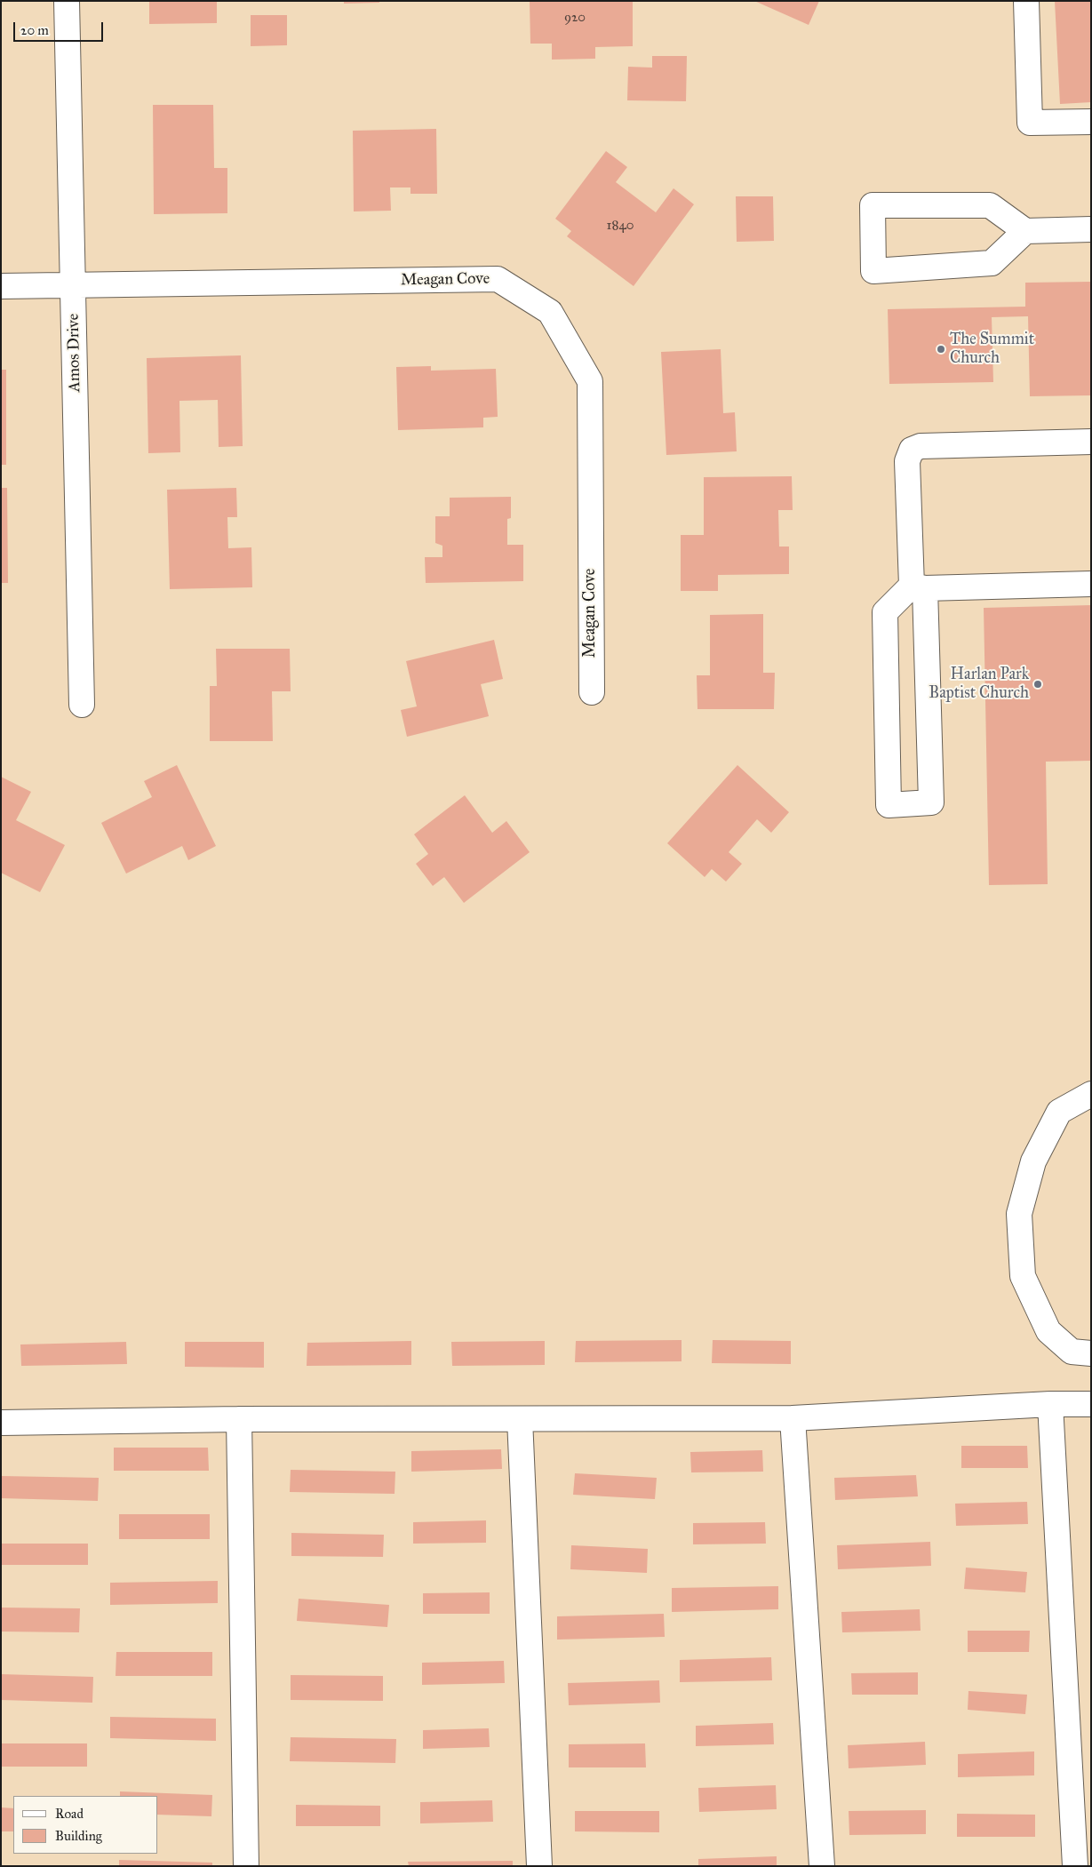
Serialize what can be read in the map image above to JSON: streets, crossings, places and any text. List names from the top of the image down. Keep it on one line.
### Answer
{"streets":{"street":["Meagan Cove","Amos Drive"]},"crossings":[["Meagan Cove","Amos Drive"]],"places":["The Summit Church","Harlan Park Baptist Church"],"house_numbers":["920","1840"],"legend":["Road","Building"],"scale_bar":"20 m"}
